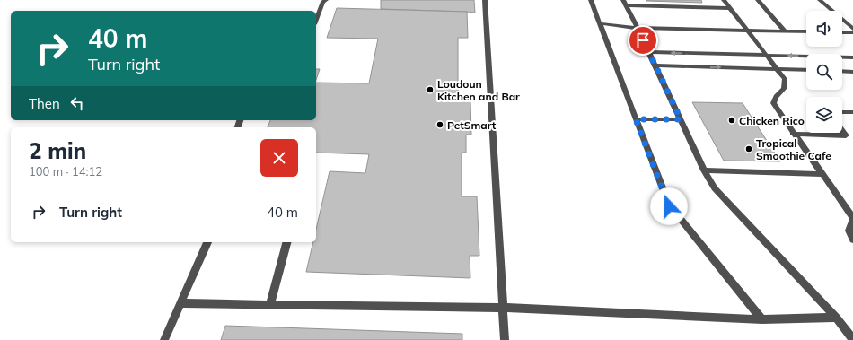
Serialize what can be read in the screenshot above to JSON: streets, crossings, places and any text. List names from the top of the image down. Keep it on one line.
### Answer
{"places":["Loudoun Kitchen and Bar","Chicken Rico","PetSmart","Tropical Smoothie Cafe"],"page":{"turn":["40 m","Turn right"],"then":"Then","heading":["2 min","100 m · 14:12"],"list":[{"name":"Turn right","value":"40 m"}]}}
